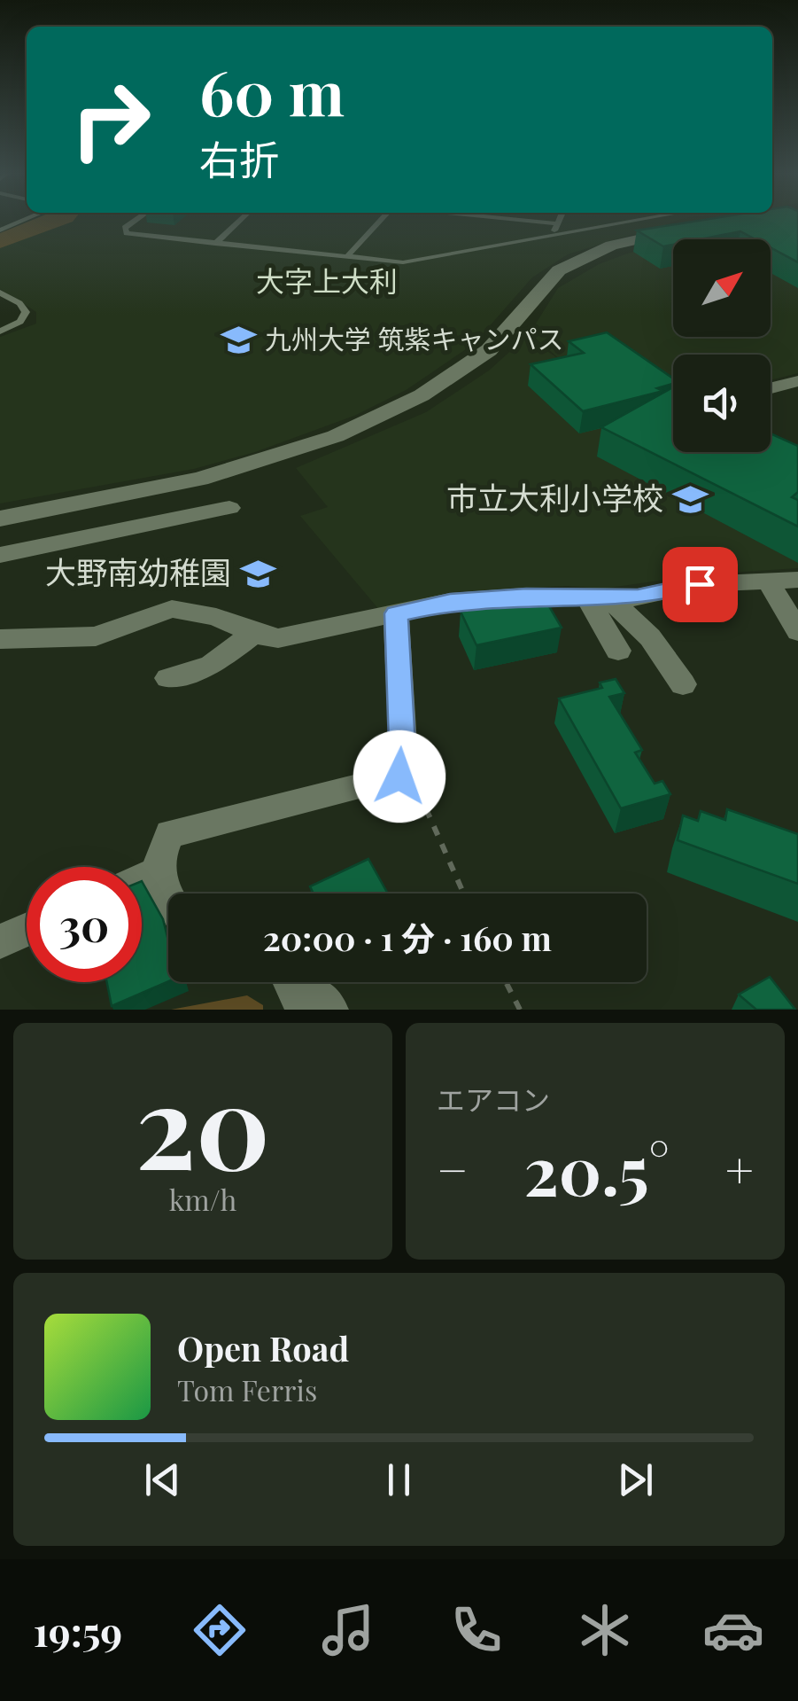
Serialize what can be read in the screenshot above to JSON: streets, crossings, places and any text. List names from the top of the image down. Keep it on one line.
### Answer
{"districts":["大字上大利"],"places":{"school or university":["九州大学 筑紫キャンパス","市立大利小学校","大野南幼稚園"]},"north":"top right","page":{"turn":["60 m","右折"],"limit":"30","trip":"20:00 · 1 分 · 160 m","tile":[["20","km/h"],"エアコン"],"heat":["−","20.5°","+"],"song":["Open Road","Tom Ferris"],"tabs":"19:59"}}
